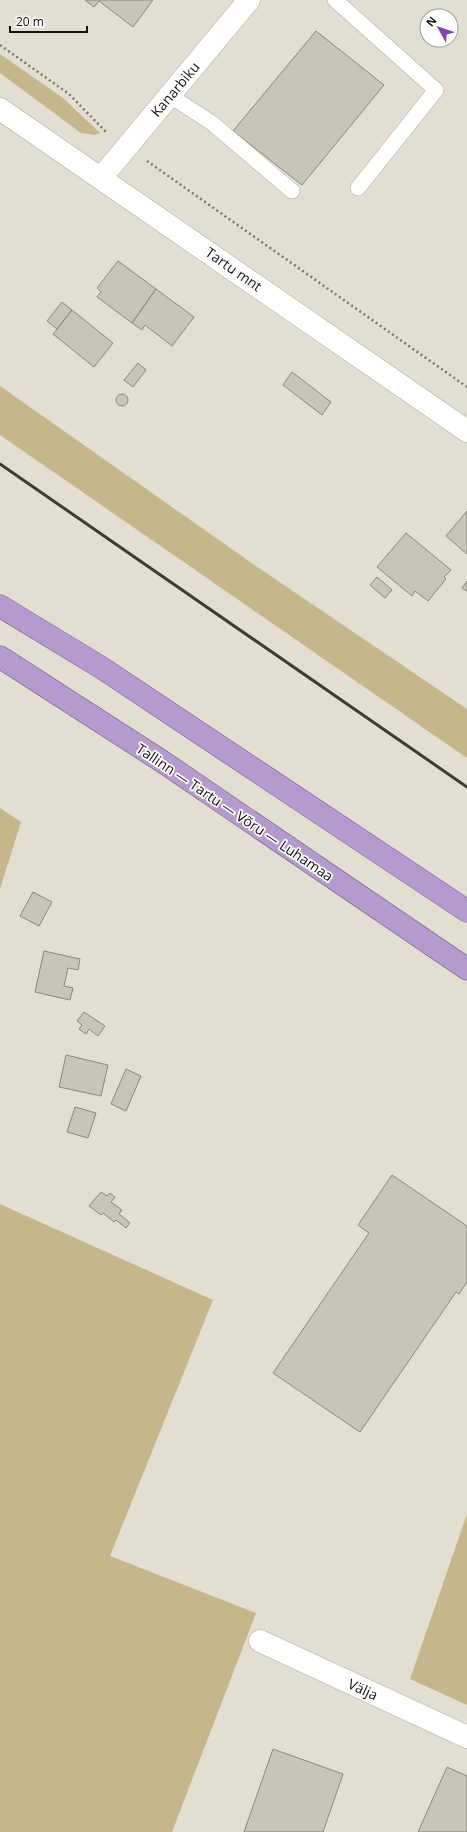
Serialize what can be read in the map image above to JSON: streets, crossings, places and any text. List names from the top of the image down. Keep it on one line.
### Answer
{"streets":{"highway":["Tallinn — Tartu — Võru — Luhamaa"],"street":["Kanarbiku","Tartu mnt","Välja"]},"crossings":[["Kanarbiku","Tartu mnt"]],"scale_bar":"20 m","north":"top left"}
